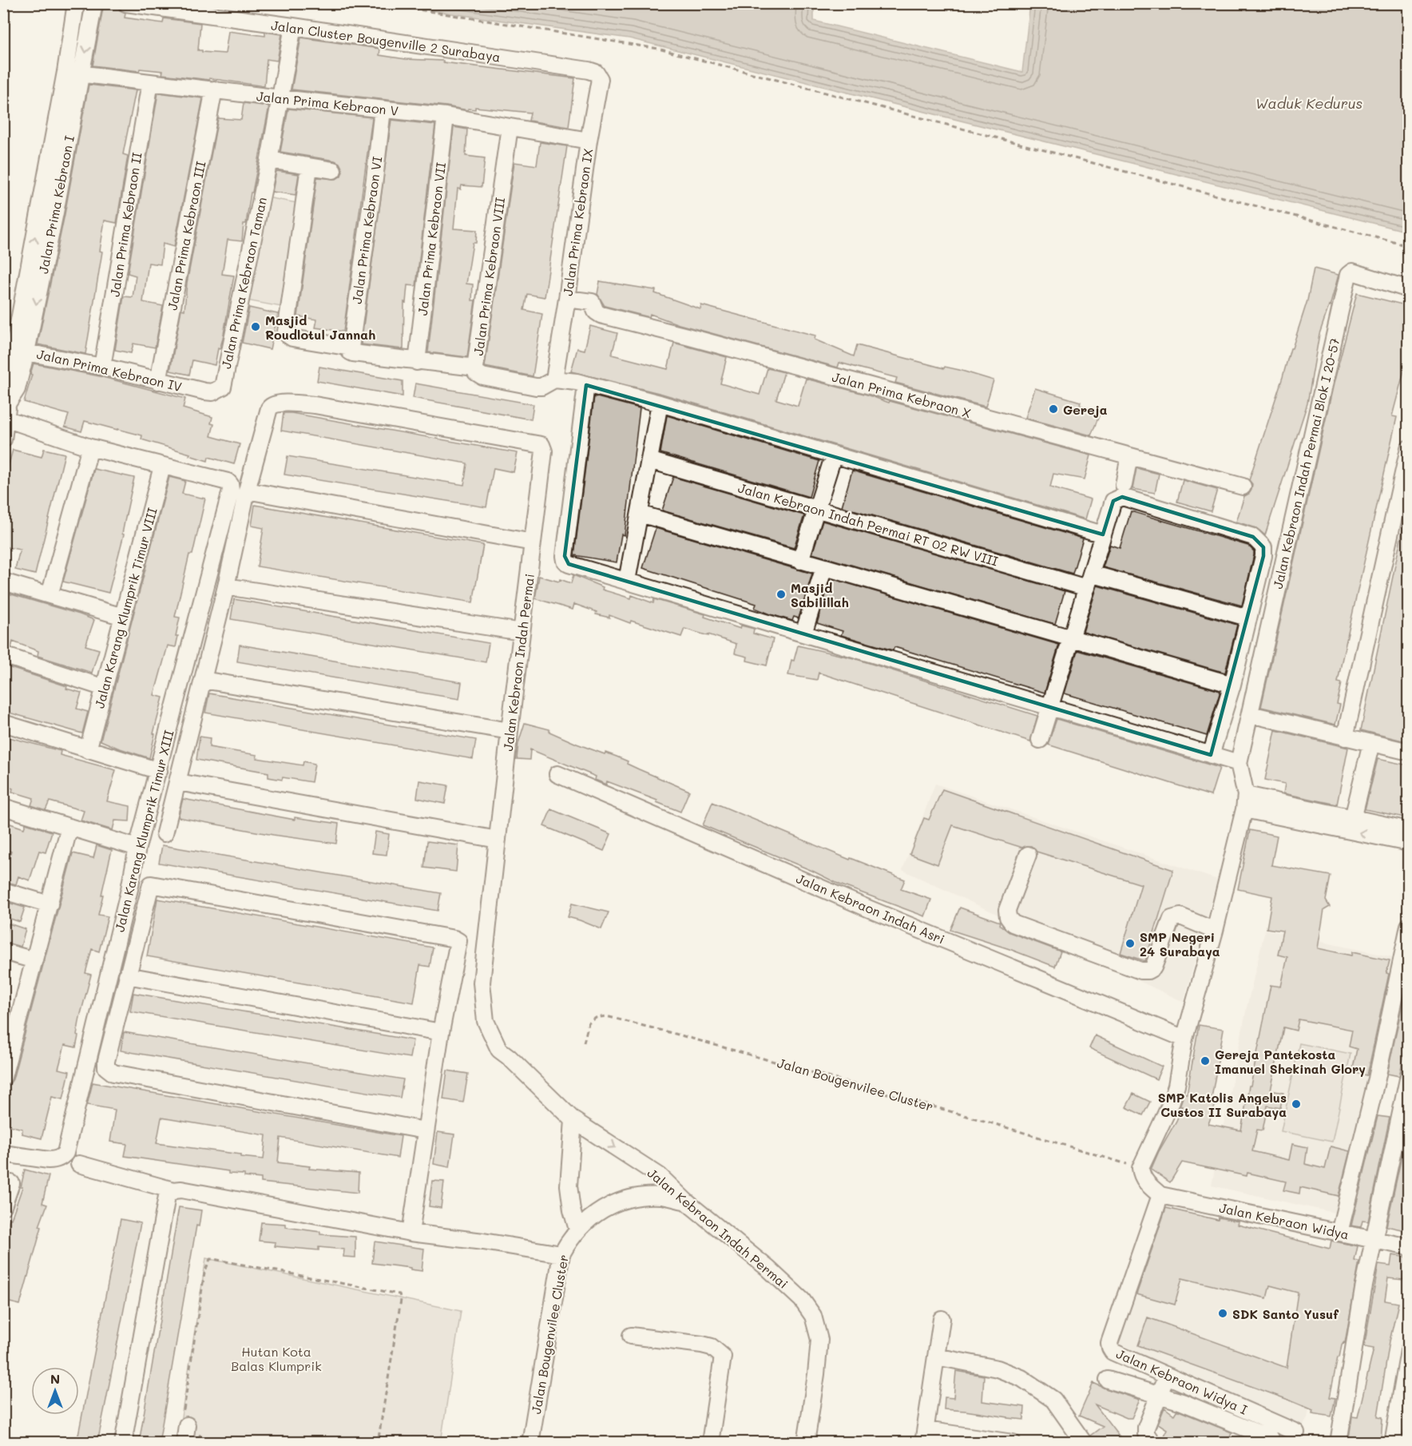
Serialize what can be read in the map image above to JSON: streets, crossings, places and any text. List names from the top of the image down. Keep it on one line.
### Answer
{"streets":{"street":["Jalan Cluster Bougenville 2 Surabaya","Jalan Prima Kebraon V","Jalan Prima Kebraon I","Jalan Prima Kebraon IX","Jalan Prima Kebraon II","Jalan Prima Kebraon VI","Jalan Prima Kebraon III","Jalan Prima Kebraon VII","Jalan Prima Kebraon VIII","Jalan Prima Kebraon Taman","Jalan Prima Kebraon IV","Jalan Prima Kebraon X","Jalan Kebraon Indah Permai Blok I 20-57","Jalan Kebraon Indah Permai RT 02 RW VIII","Jalan Karang Klumprik Timur VIII","Jalan Kebraon Indah Permai","Jalan Karang Klumprik Timur XIII","Jalan Kebraon Indah Asri","Jalan Bougenvilee Cluster","Jalan Kebraon Widya","Jalan Kebraon Widya I"]},"crossings":[["Jalan Cluster Bougenville 2 Surabaya","Jalan Prima Kebraon IX"],["Jalan Cluster Bougenville 2 Surabaya","Jalan Prima Kebraon Taman"],["Jalan Prima Kebraon V","Jalan Prima Kebraon I"],["Jalan Prima Kebraon V","Jalan Prima Kebraon IX"],["Jalan Prima Kebraon V","Jalan Prima Kebraon II"],["Jalan Prima Kebraon V","Jalan Prima Kebraon VI"],["Jalan Prima Kebraon V","Jalan Prima Kebraon III"],["Jalan Prima Kebraon V","Jalan Prima Kebraon VII"],["Jalan Prima Kebraon V","Jalan Prima Kebraon VIII"],["Jalan Prima Kebraon V","Jalan Prima Kebraon Taman"],["Jalan Prima Kebraon I","Jalan Prima Kebraon IV"],["Jalan Prima Kebraon IX","Jalan Prima Kebraon X"],["Jalan Prima Kebraon II","Jalan Prima Kebraon IV"],["Jalan Prima Kebraon VI","Jalan Prima Kebraon VIII"],["Jalan Prima Kebraon III","Jalan Prima Kebraon IV"],["Jalan Prima Kebraon VII","Jalan Prima Kebraon VIII"],["Jalan Prima Kebraon Taman","Jalan Prima Kebraon IV"],["Jalan Karang Klumprik Timur VIII","Jalan Karang Klumprik Timur XIII"],["Jalan Kebraon Indah Permai","Jalan Bougenvilee Cluster"],["Jalan Kebraon Widya","Jalan Kebraon Widya I"]],"water":["Waduk Kedurus"],"parks":["Hutan Kota Balas Klumprik"],"places":["Masjid Roudlotul Jannah","Gereja","Masjid Sabilillah","SMP Negeri 24 Surabaya","Gereja Pantekosta Imanuel Shekinah Glory","SMP Katolis Angelus Custos II Surabaya","SDK Santo Yusuf"],"north":"top"}
